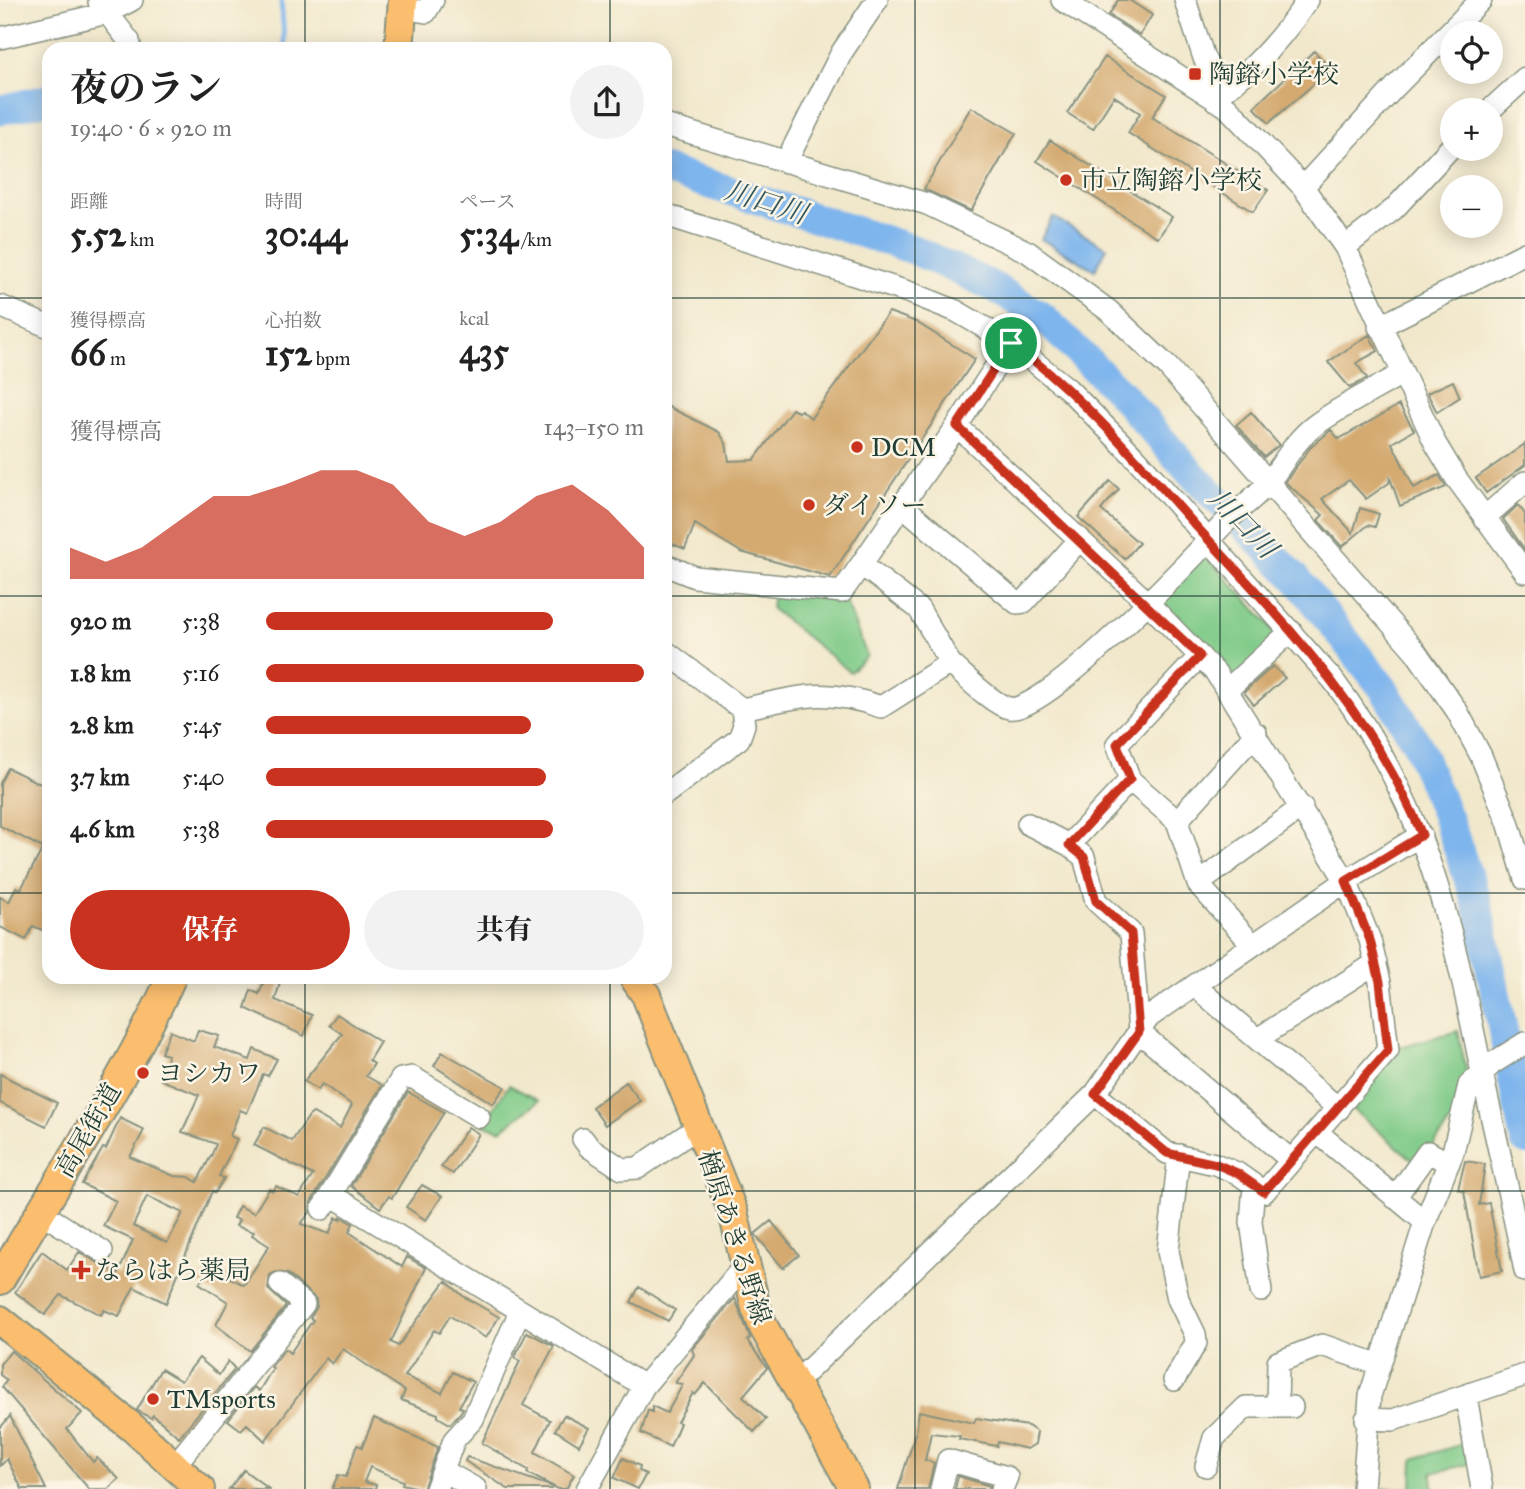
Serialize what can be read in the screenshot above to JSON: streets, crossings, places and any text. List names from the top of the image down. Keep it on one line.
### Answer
{"streets":{"main road":["高尾街道","楢原あきる野線"]},"water":["川口川"],"places":{"transit":["陶鎔小学校"],"other":["市立陶鎔小学校","DCM","ダイソー","ヨシカワ","TMsports"],"health":["ならはら薬局"]},"page":{"map_buttons":["+","−"],"heading":["夜のラン","19:40 · 6 × 920 m"],"stats":[["距離","5.52 km"],["時間","30:44"],["ペース","5:34 /km"],["獲得標高","66 m"],["心拍数","152 bpm"],["kcal","435"]],"chart":["獲得標高","143–150 m"],"list":[{"name":"920 m","note":"5:38"},{"name":"1.8 km","note":"5:16"},{"name":"2.8 km","note":"5:45"},{"name":"3.7 km","note":"5:40"},{"name":"4.6 km","note":"5:38"}],"buttons":["保存","共有"]}}
